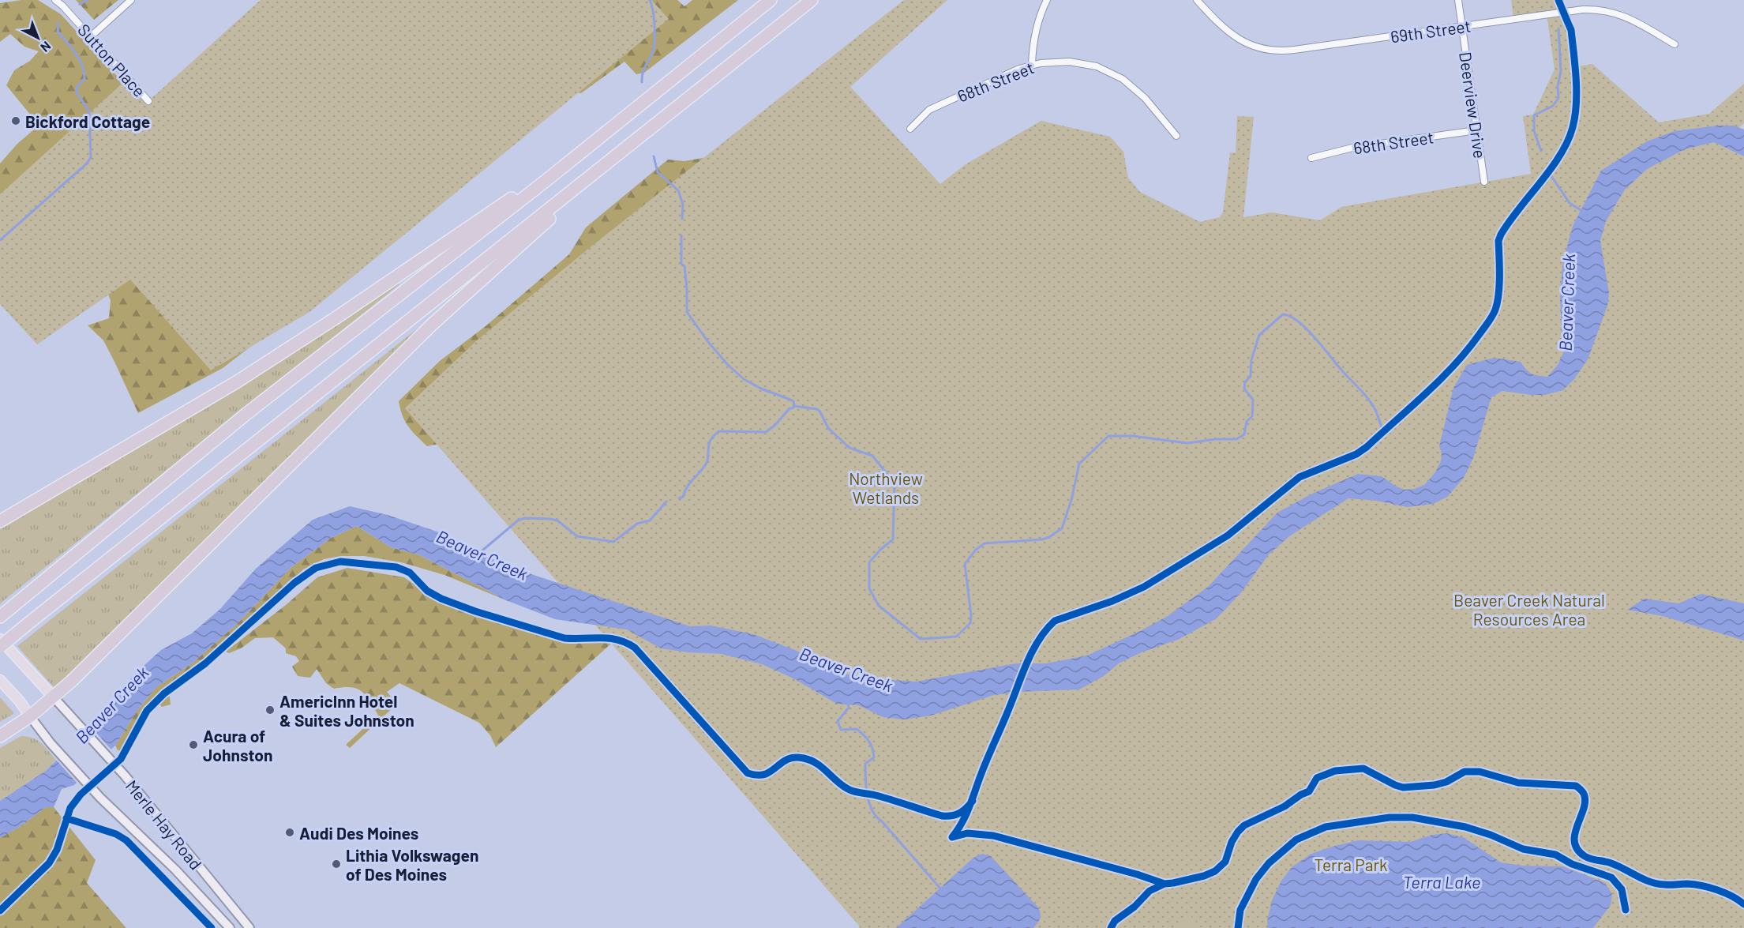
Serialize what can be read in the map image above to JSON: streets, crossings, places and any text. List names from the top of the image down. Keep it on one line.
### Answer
{"streets":{"main road":["Merle Hay Road"],"street":["69th Street","Sutton Place","68th Street","Deerview Drive"]},"crossings":[["69th Street","Deerview Drive"],["68th Street","Deerview Drive"]],"water":["Beaver Creek","Terra Lake"],"parks":["Northview Wetlands","Beaver Creek Natural Resources Area","Terra Park"],"places":["Bickford Cottage","AmericInn Hotel & Suites Johnston","Acura of Johnston","Audi Des Moines","Lithia Volkswagen of Des Moines"],"north":"bottom right"}
